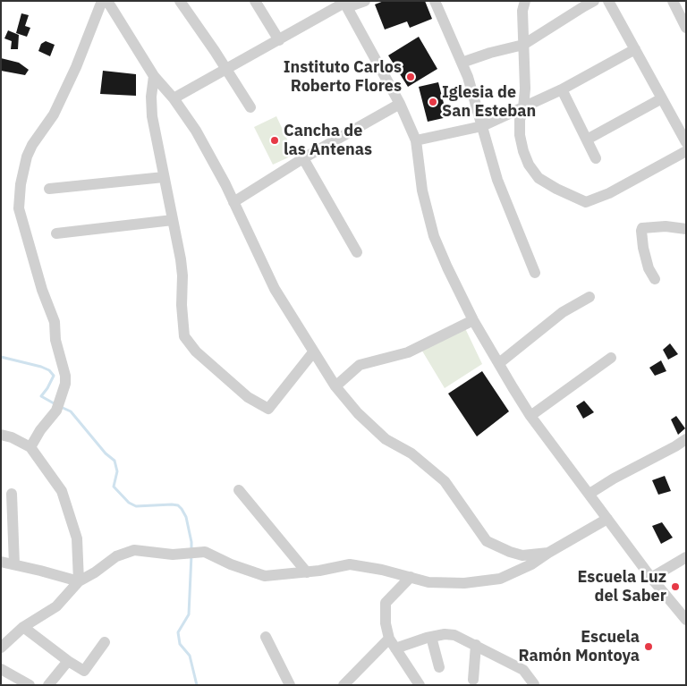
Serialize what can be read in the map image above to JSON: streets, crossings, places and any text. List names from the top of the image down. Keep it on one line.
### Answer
{"places":["Instituto Carlos Roberto Flores","Iglesia de San Esteban","Cancha de las Antenas","Escuela Luz del Saber","Escuela Ramón Montoya"]}
